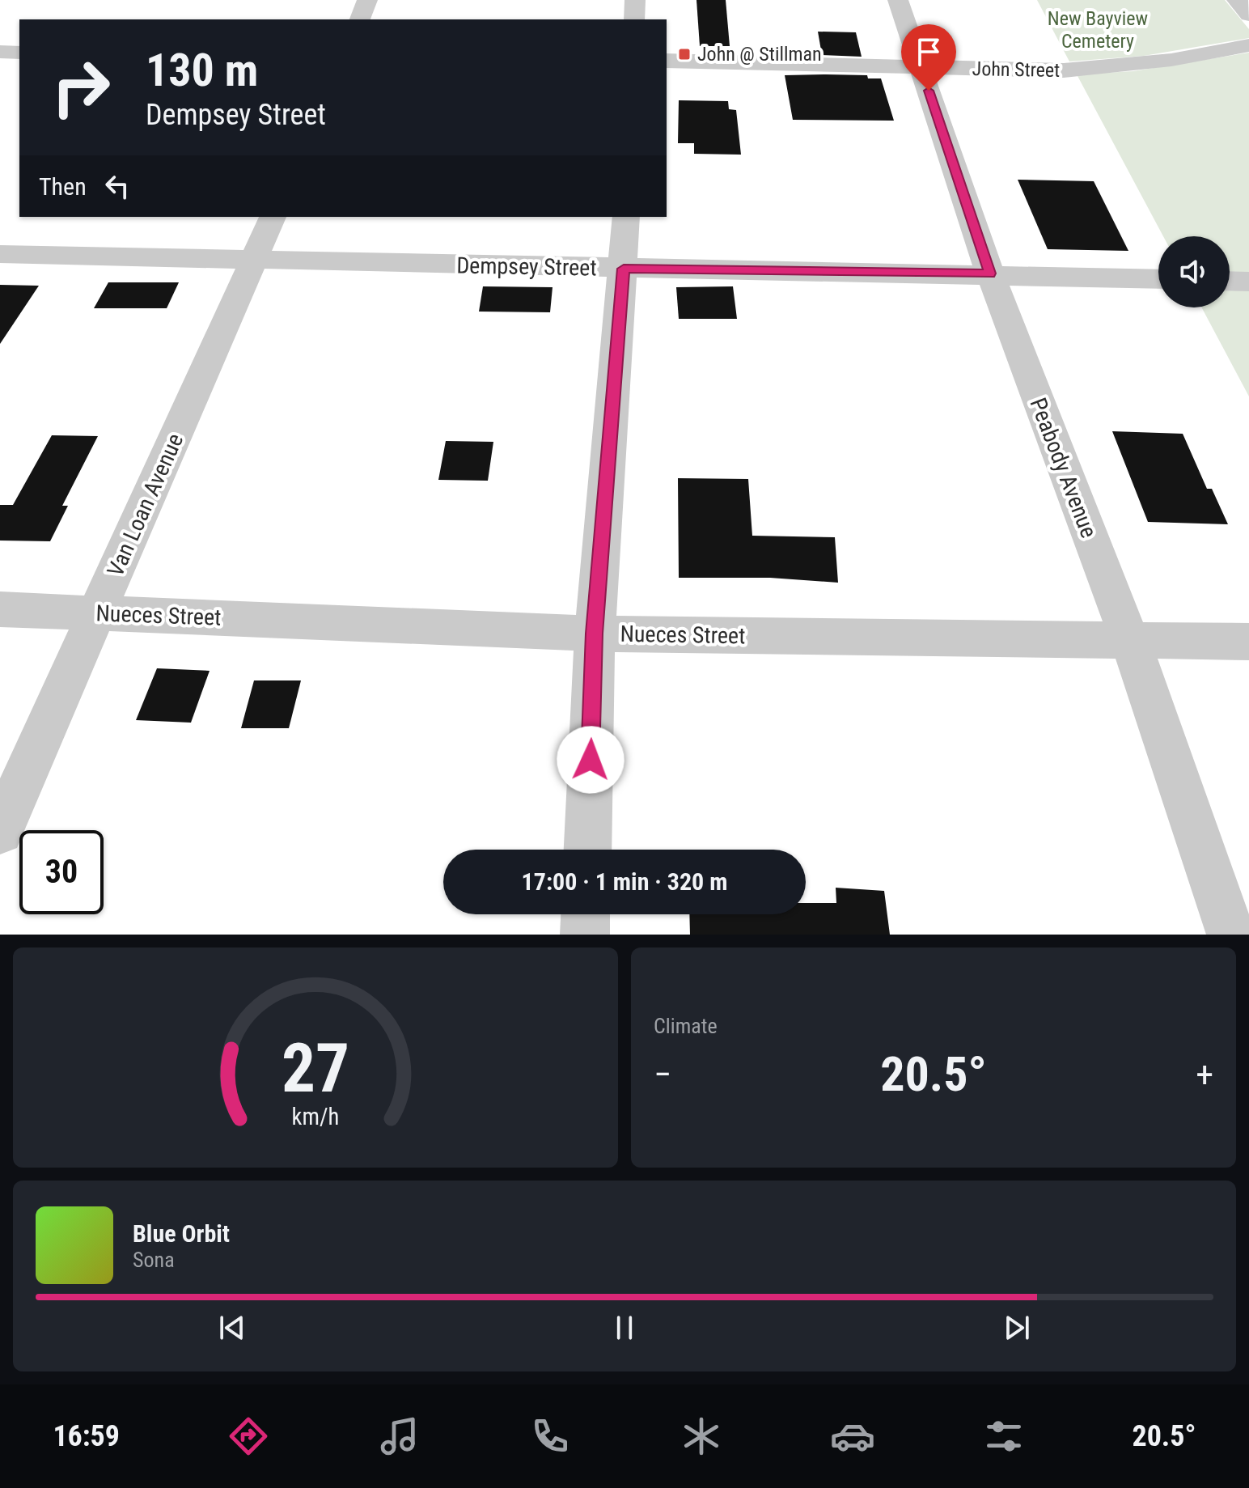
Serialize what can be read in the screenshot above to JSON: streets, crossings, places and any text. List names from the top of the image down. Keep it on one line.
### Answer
{"streets":{"street":["John Street","Dempsey Street","Peabody Avenue","Van Loan Avenue","Nueces Street"]},"crossings":[["John Street","Peabody Avenue"],["Dempsey Street","Peabody Avenue"],["Dempsey Street","Van Loan Avenue"],["Peabody Avenue","Nueces Street"],["Van Loan Avenue","Nueces Street"]],"parks":["New Bayview Cemetery"],"places":{"transit":["John @ Stillman"]},"page":{"turn":["130 m","Dempsey Street"],"then":"Then","limit":"30","trip":"17:00 · 1 min · 320 m","tile":"Climate","heat":["−","20.5°","+"],"song":["Blue Orbit","Sona"],"tabs":["16:59","20.5°"],"gauge":["27","km/h"]}}
